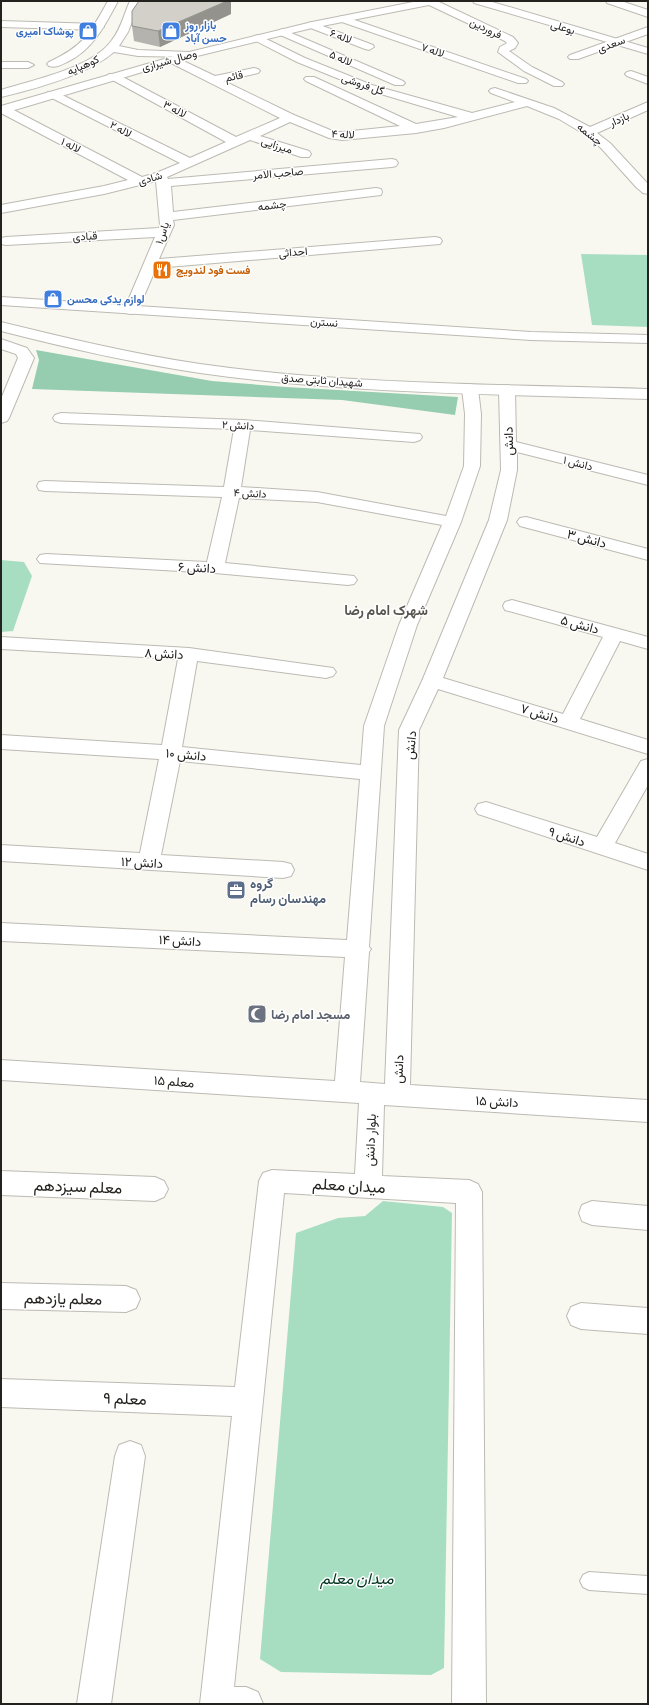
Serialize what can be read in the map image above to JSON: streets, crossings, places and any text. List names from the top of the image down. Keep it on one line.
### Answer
{"streets":{"street":["بوعلی","فروردین","لاله ۶","سعدی","لاله ۷","لاله ۵","وصال شیرازی","کوهپایه","قائم","گل فروشی","لاله ۳","بازدار","لاله ۲","لاله ۴","چشمه","لاله ۱","میرزایی","صاحب الامر","شادی","یاس۱","قبادی","احداثی","نسترن","شهیدان ثابتی صدق","دانش ۲","دانش","دانش ۱","دانش ۴","دانش ۳","دانش ۶","دانش ۵","دانش ۸","دانش ۷","دانش ۱۰","دانش ۹","دانش ۱۲","دانش ۱۴","معلم ۱۵","دانش ۱۵","بلوار دانش","میدان معلم","معلم سیزدهم","معلم یازدهم","معلم ۹"]},"crossings":[["بوعلی","سعدی"],["فروردین","وصال شیرازی"],["لاله ۶","وصال شیرازی"],["لاله ۷","وصال شیرازی"],["لاله ۵","وصال شیرازی"],["وصال شیرازی","گل فروشی"],["وصال شیرازی","لاله ۳"],["وصال شیرازی","لاله ۲"],["وصال شیرازی","لاله ۴"],["وصال شیرازی","لاله ۱"],["قائم","لاله ۴"],["گل فروشی","لاله ۴"],["لاله ۳","شادی"],["بازدار","چشمه"],["لاله ۲","شادی"],["لاله ۴","چشمه"],["لاله ۴","شادی"],["چشمه","یاس۱"],["لاله ۱","شادی"],["میرزایی","شادی"],["صاحب الامر","شادی"],["صاحب الامر","یاس۱"],["شادی","یاس۱"],["یاس۱","قبادی"],["یاس۱","احداثی"],["یاس۱","نسترن"],["شهیدان ثابتی صدق","دانش"],["دانش","دانش ۱"],["دانش","دانش ۷"],["دانش","دانش ۱۵"],["معلم ۱۵","دانش ۱۵"],["معلم ۱۵","بلوار دانش"],["دانش ۱۵","بلوار دانش"],["بلوار دانش","میدان معلم"],["میدان معلم","معلم ۹"]],"districts":["شهرک امام رضا"],"parks":["میدان معلم"],"places":{"shop":["پوشاک امیری","بازار روز حسن آباد","لوازم یدکی محسن"],"restaurant":["فست فود لندویچ"],"office":["گروه مهندسان رسام"],"mosque":["مسجد امام رضا"]}}
